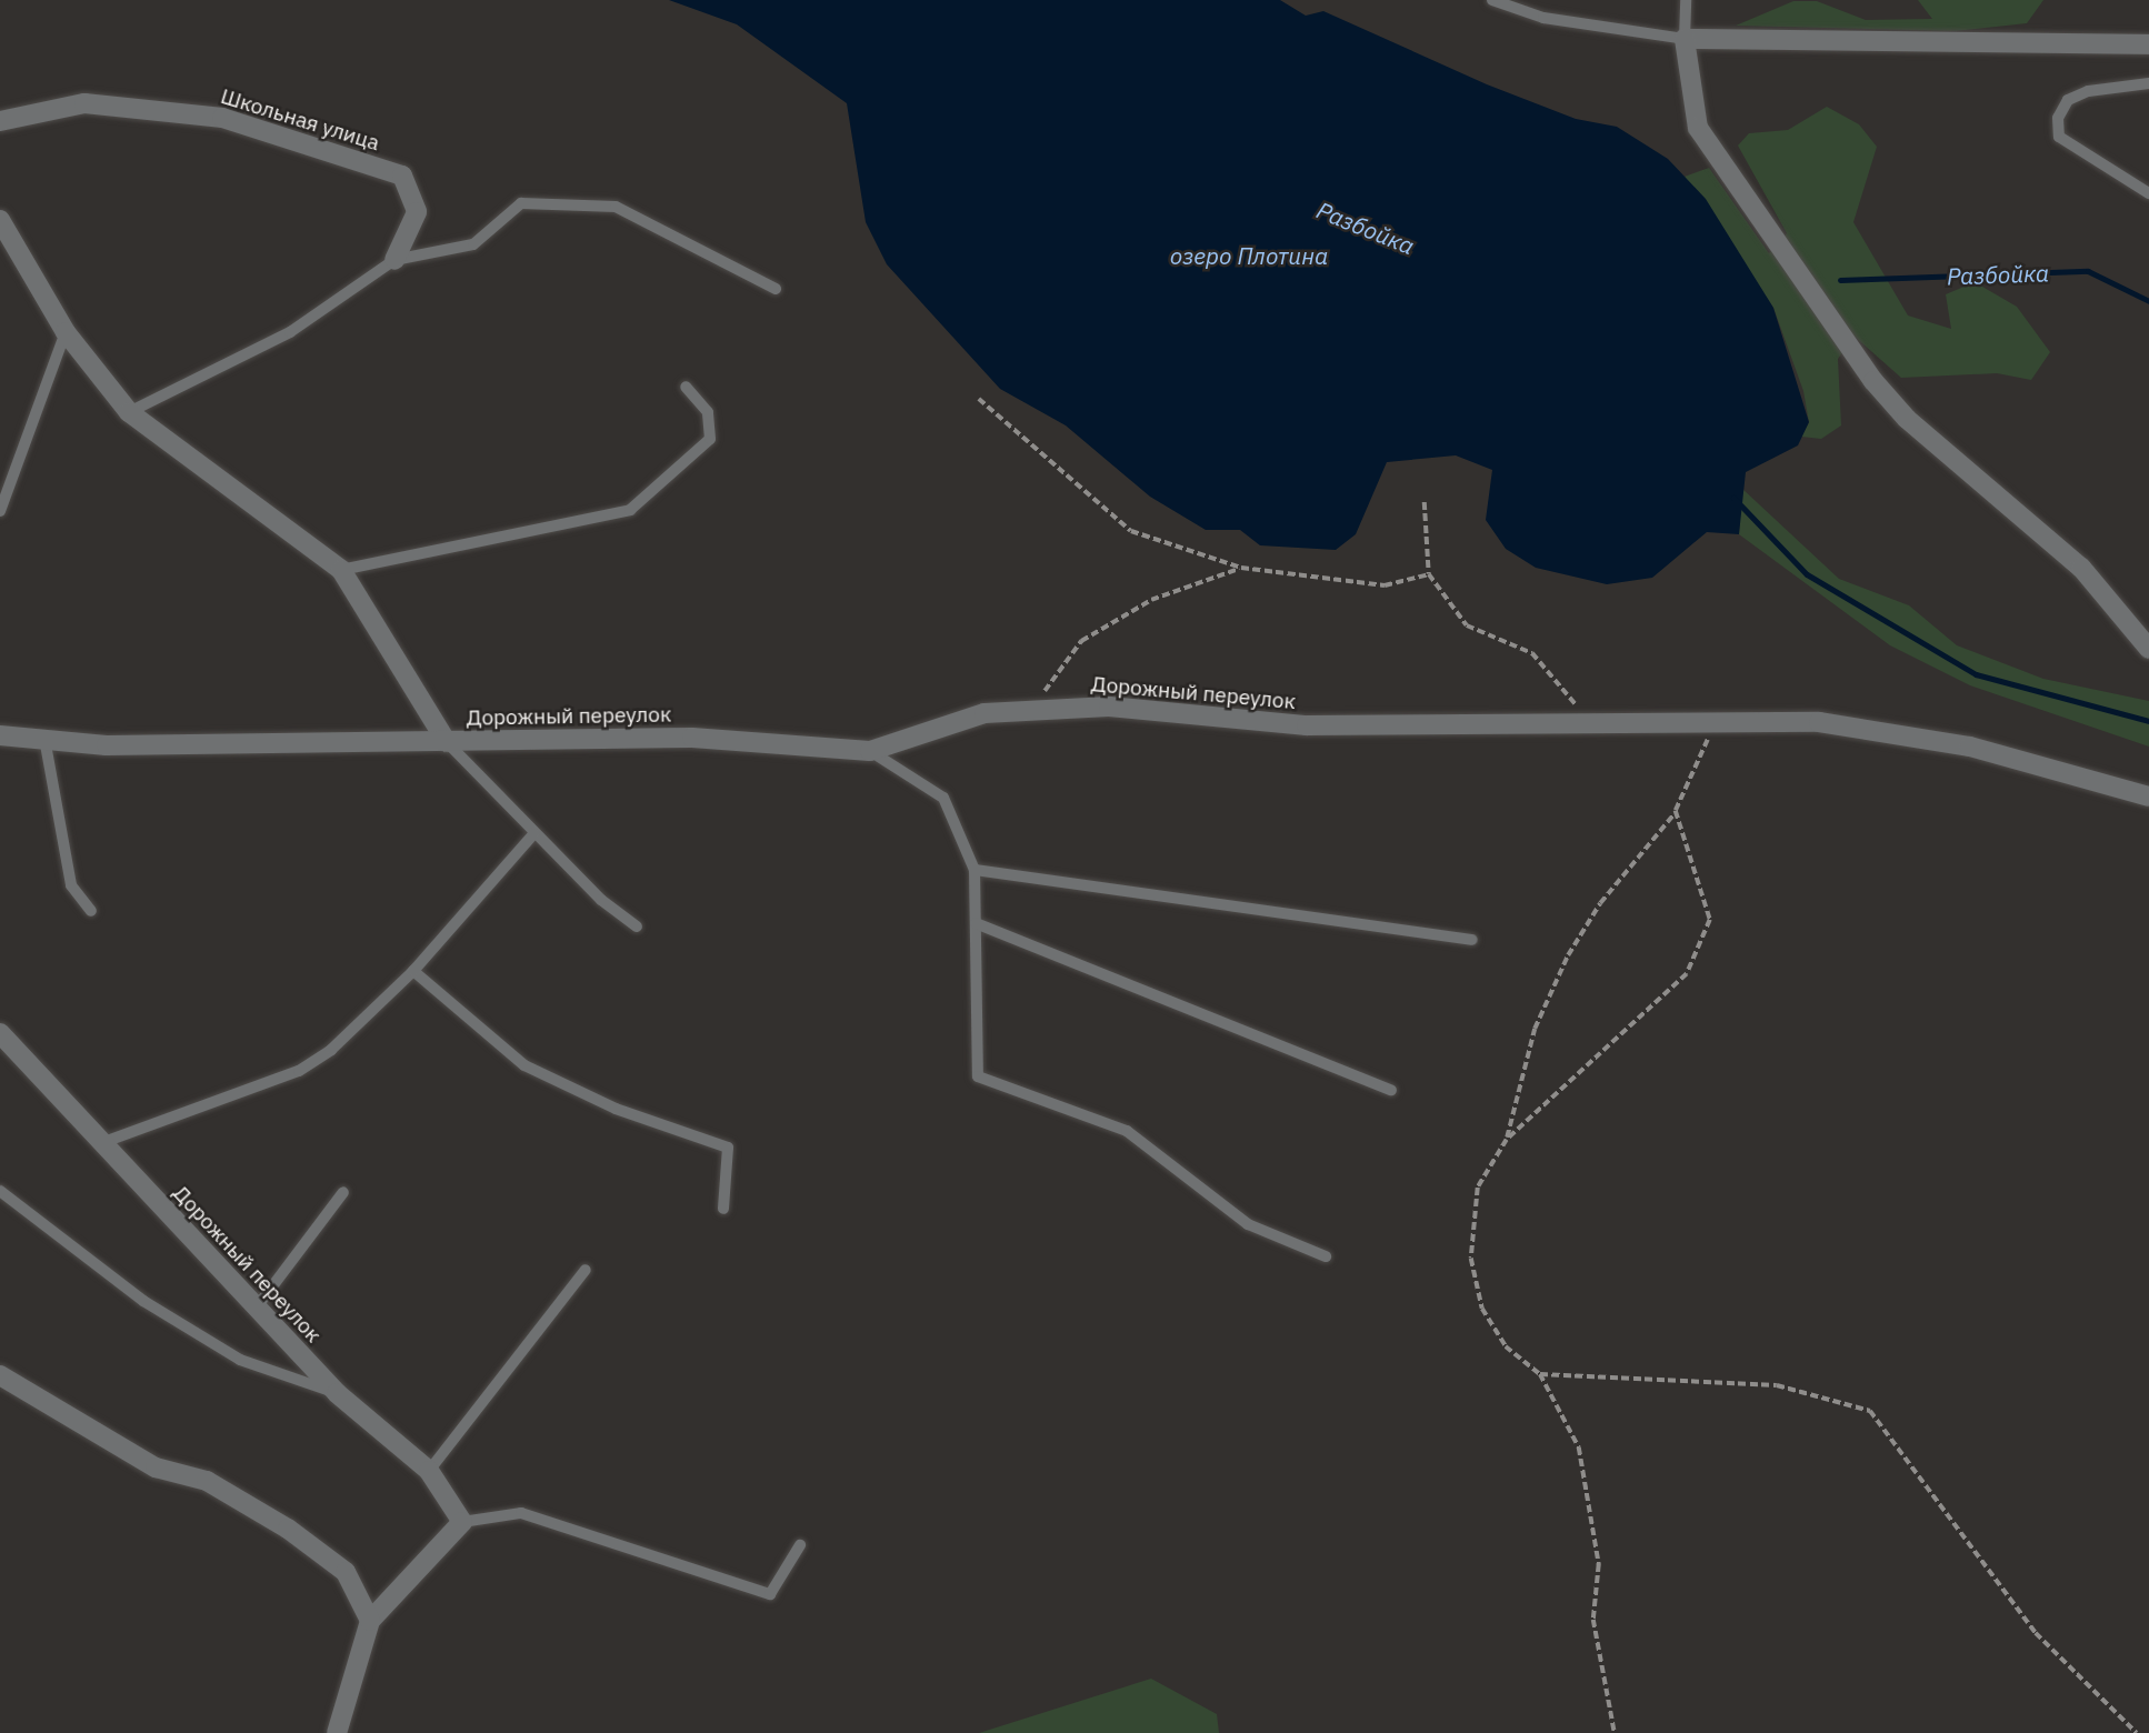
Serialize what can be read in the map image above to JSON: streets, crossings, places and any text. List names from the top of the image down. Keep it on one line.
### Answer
{"streets":{"street":["Школьная улица","Дорожный переулок"]},"water":["Разбойка","озеро Плотина"]}
